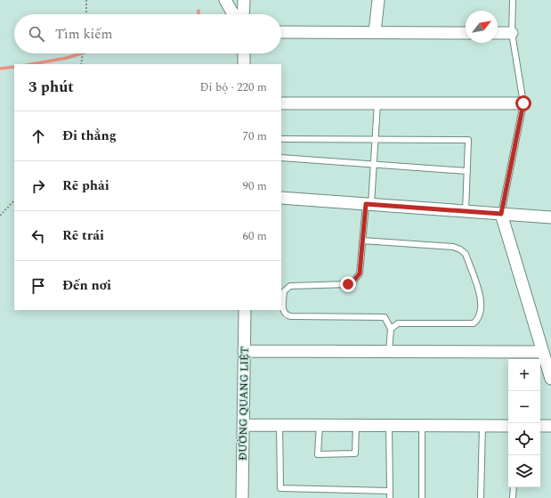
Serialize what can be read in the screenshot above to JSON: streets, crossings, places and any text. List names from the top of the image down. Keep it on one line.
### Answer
{"streets":{"street":["ĐƯỜNG QUANG LIỆT"]},"north":"top right","page":{"search":"Tìm kiếm","heading":["3 phút","Đi bộ · 220 m"],"list":[["Đi thẳng","70 m"],["Rẽ phải","90 m"],["Rẽ trái","60 m"],"Đến nơi"],"map_buttons":["+","−"]}}
